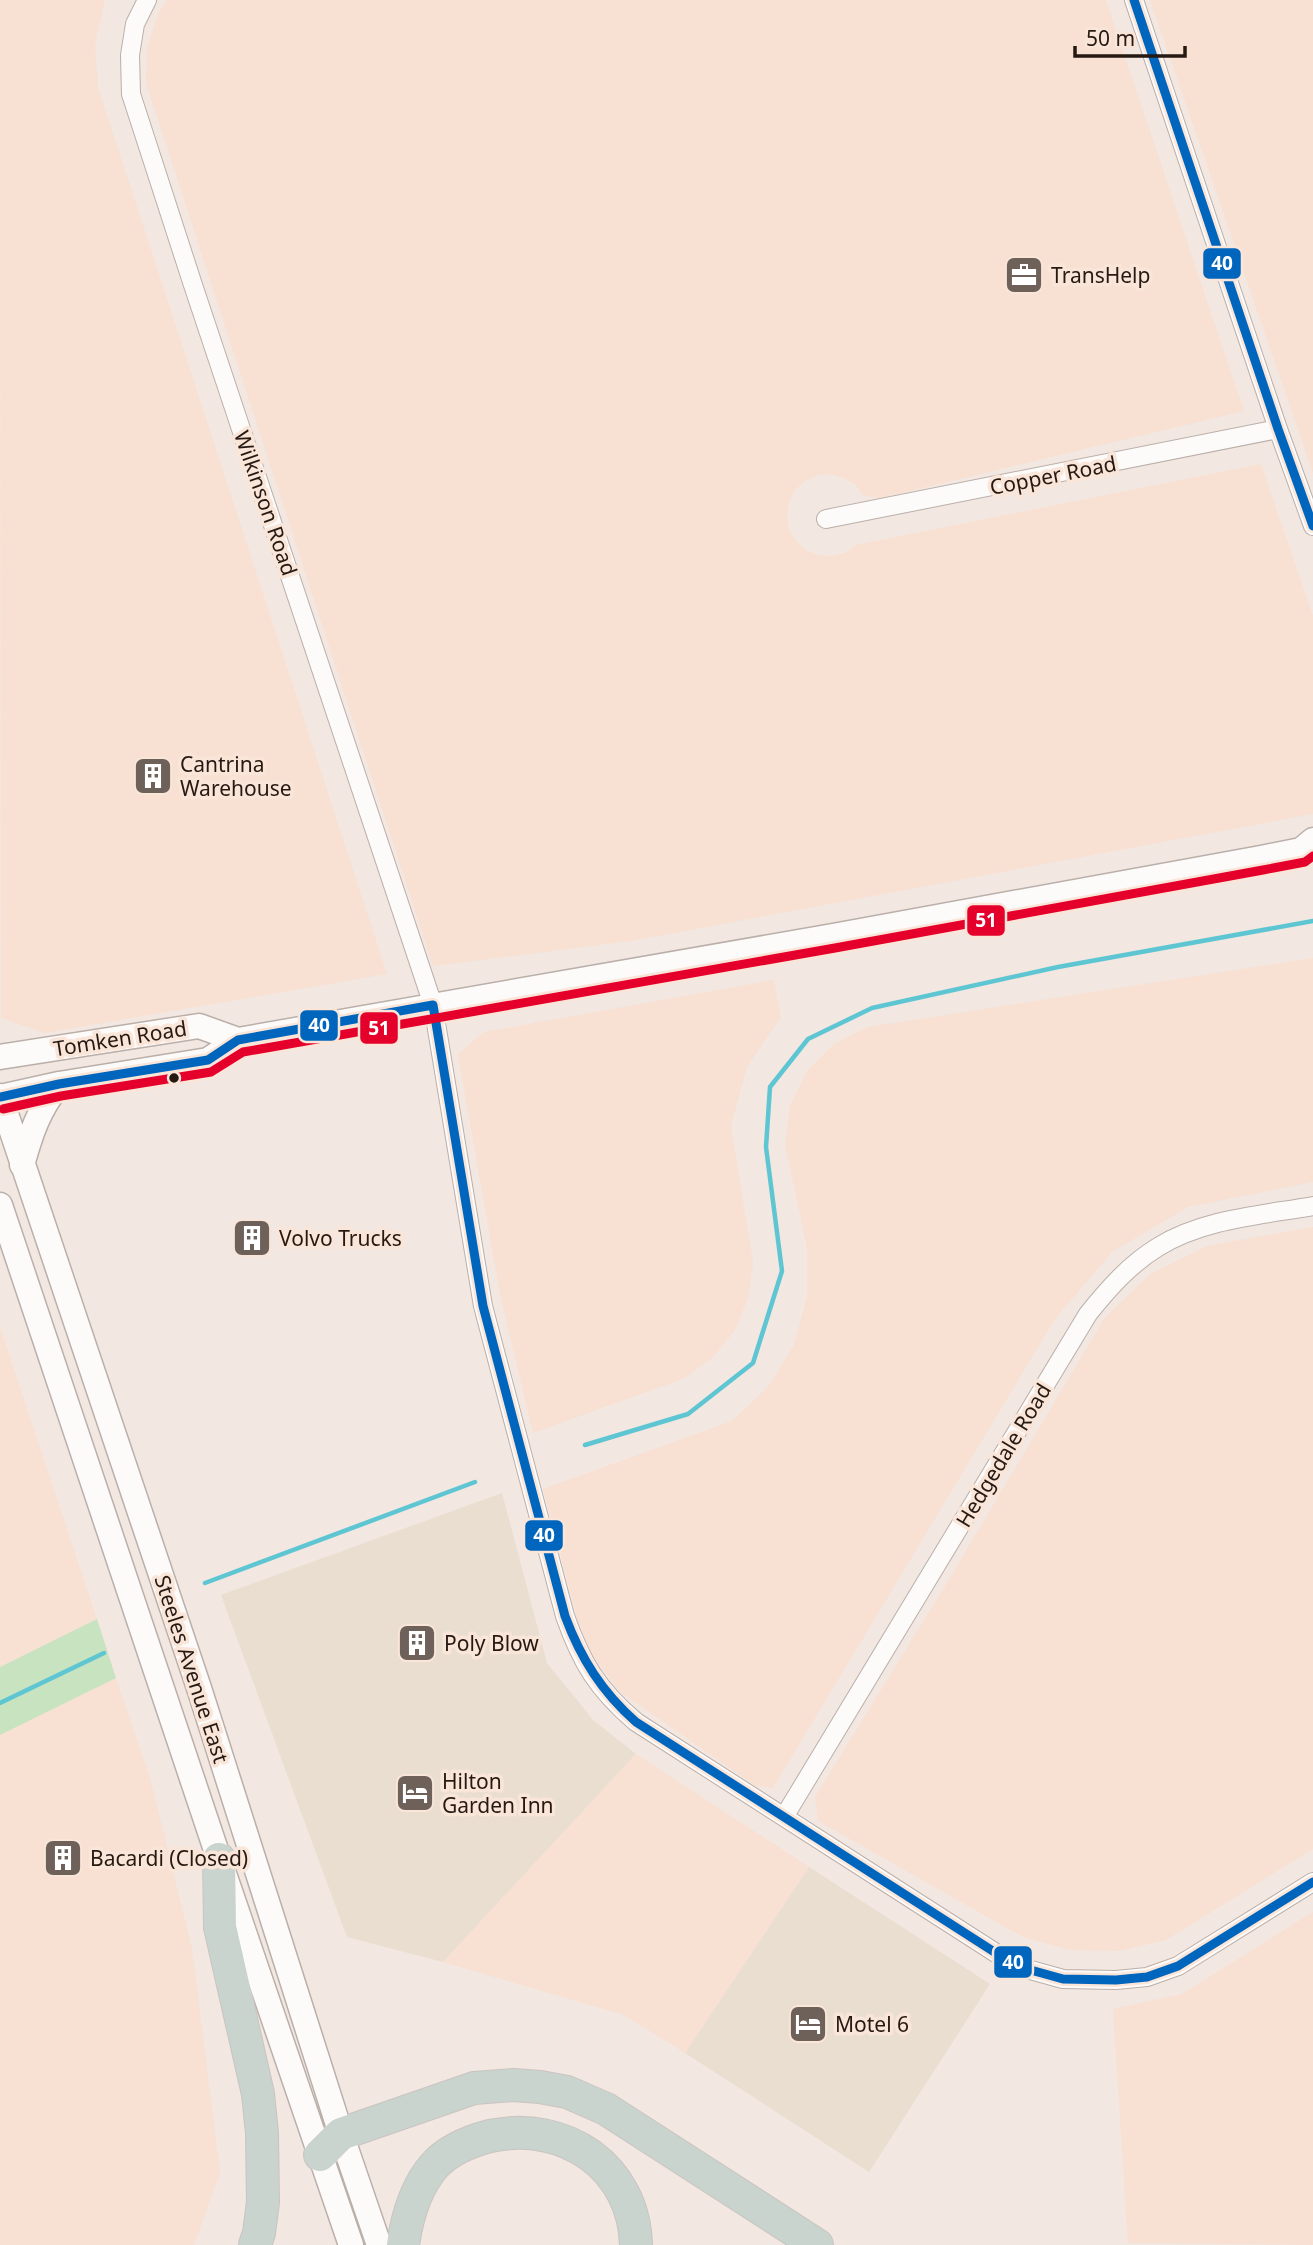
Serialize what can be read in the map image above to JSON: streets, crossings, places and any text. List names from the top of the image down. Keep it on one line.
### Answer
{"streets":{"main road":["Tomken Road","Steeles Avenue East"],"street":["Copper Road","Wilkinson Road","Hedgedale Road"]},"crossings":[["Wilkinson Road","Tomken Road"],["Wilkinson Road","Hedgedale Road"],["Tomken Road","Steeles Avenue East"]],"places":{"office":["TransHelp"],"building":["Cantrina Warehouse","Volvo Trucks","Poly Blow","Bacardi (Closed)"],"hotel":["Hilton Garden Inn","Motel 6"]},"lines":["transit line 40","transit line 51"],"scale_bar":"50 m"}
